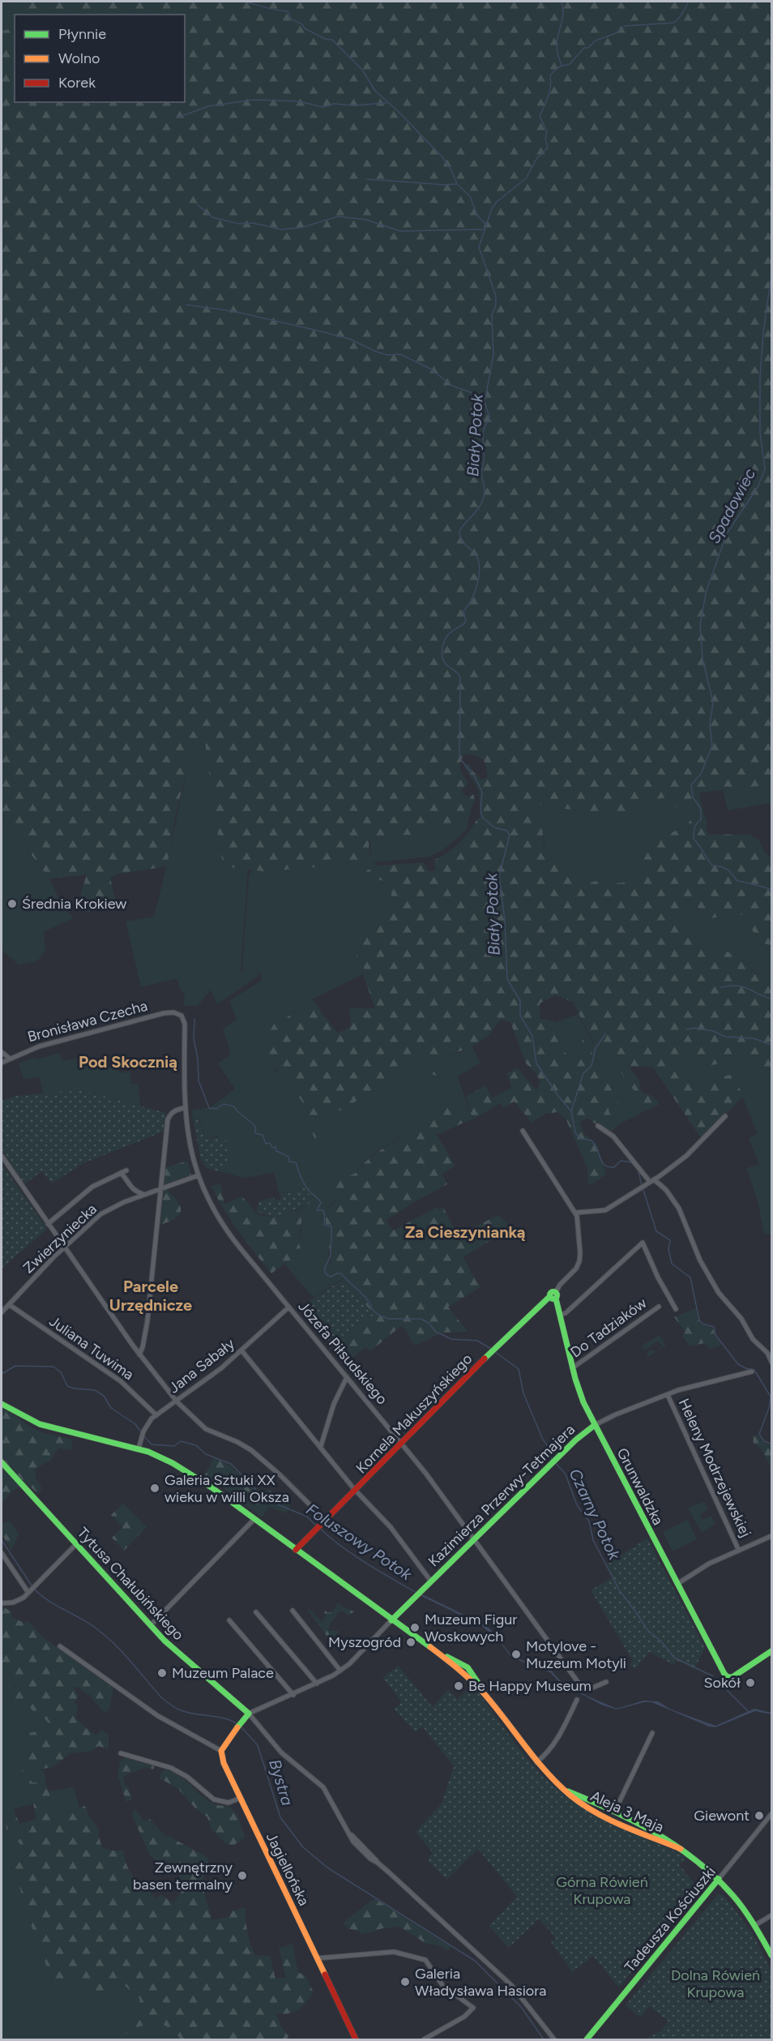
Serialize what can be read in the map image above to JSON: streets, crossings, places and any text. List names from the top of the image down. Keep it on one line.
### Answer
{"streets":{"street":["Bronisława Czecha","Zwierzyniecka","Do Tadziaków","Juliana Tuwima","Józefa Piłsudskiego","Jana Sabały","Kornela Makuszyńskiego","Heleny Modrzejewskiej","Grunwaldzka","Kazimierza Przerwy-Tetmajera","Tytusa Chałubińskiego","Aleja 3 Maja","Jagiellońska","Tadeusza Kościuszki"]},"crossings":[["Bronisława Czecha","Józefa Piłsudskiego"],["Zwierzyniecka","Juliana Tuwima"],["Zwierzyniecka","Józefa Piłsudskiego"],["Do Tadziaków","Grunwaldzka"],["Juliana Tuwima","Jana Sabały"],["Józefa Piłsudskiego","Jana Sabały"],["Józefa Piłsudskiego","Kornela Makuszyńskiego"],["Józefa Piłsudskiego","Kazimierza Przerwy-Tetmajera"],["Jana Sabały","Aleja 3 Maja"],["Kornela Makuszyńskiego","Grunwaldzka"],["Kornela Makuszyńskiego","Aleja 3 Maja"],["Heleny Modrzejewskiej","Kazimierza Przerwy-Tetmajera"],["Grunwaldzka","Kazimierza Przerwy-Tetmajera"],["Kazimierza Przerwy-Tetmajera","Aleja 3 Maja"],["Aleja 3 Maja","Tadeusza Kościuszki"]],"districts":["Pod Skocznią","Za Cieszynianką","Parcele Urzędnicze"],"water":["Biały Potok","Spadowiec","Czarny Potok","Foluszowy Potok","Bystra"],"parks":["Górna Rówień Krupowa","Dolna Rówień Krupowa"],"places":["Średnia Krokiew","Galeria Sztuki XX wieku w willi Oksza","Muzeum Figur Woskowych","Myszogród","Motylove - Muzeum Motyli","Muzeum Palace","Sokół","Be Happy Museum","Giewont","Zewnętrzny basen termalny","Galeria Władysława Hasiora"],"legend":["Płynnie","Wolno","Korek"]}
